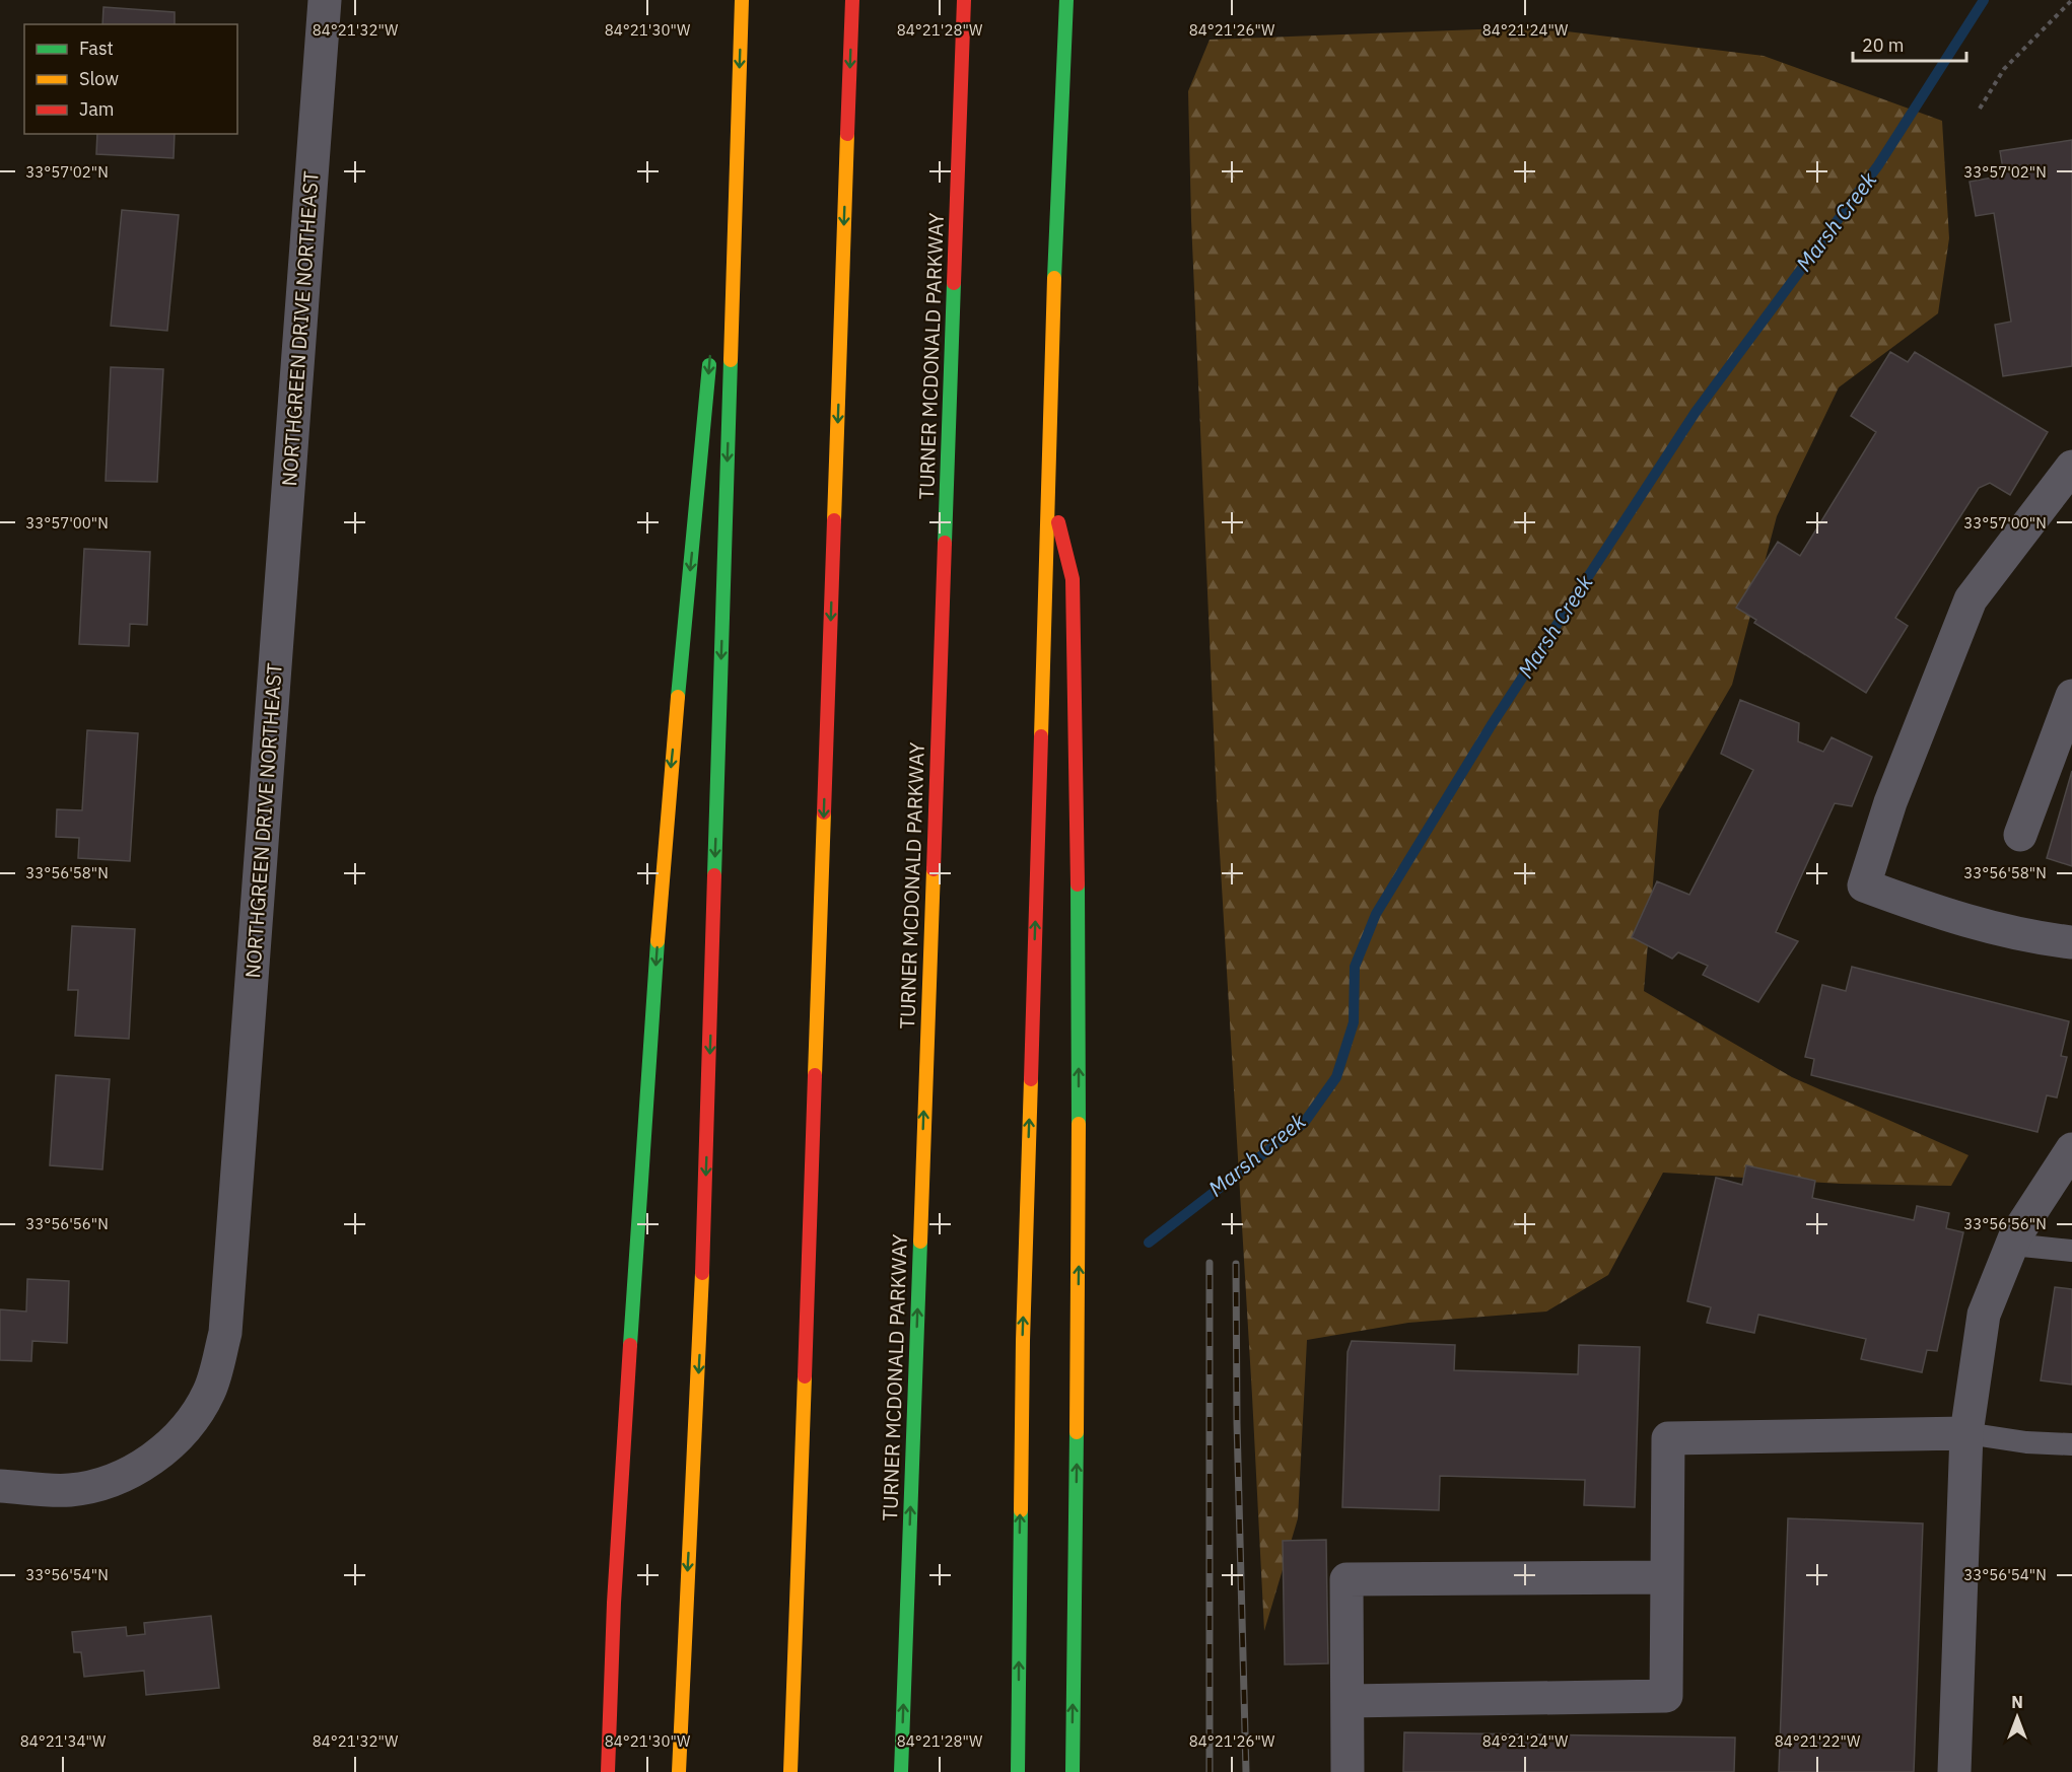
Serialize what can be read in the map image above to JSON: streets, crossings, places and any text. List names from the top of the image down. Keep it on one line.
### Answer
{"streets":{"highway":["TURNER MCDONALD PARKWAY"],"street":["NORTHGREEN DRIVE NORTHEAST"]},"water":["Marsh Creek"],"legend":["Fast","Slow","Jam"],"scale_bar":"20 m","north":"top","coordinates":["84°21'32\"W","84°21'30\"W","84°21'28\"W","84°21'26\"W","84°21'24\"W","33°57'02\"N","33°57'00\"N","33°56'58\"N","33°56'56\"N","33°56'54\"N","84°21'34\"W","84°21'22\"W"]}
